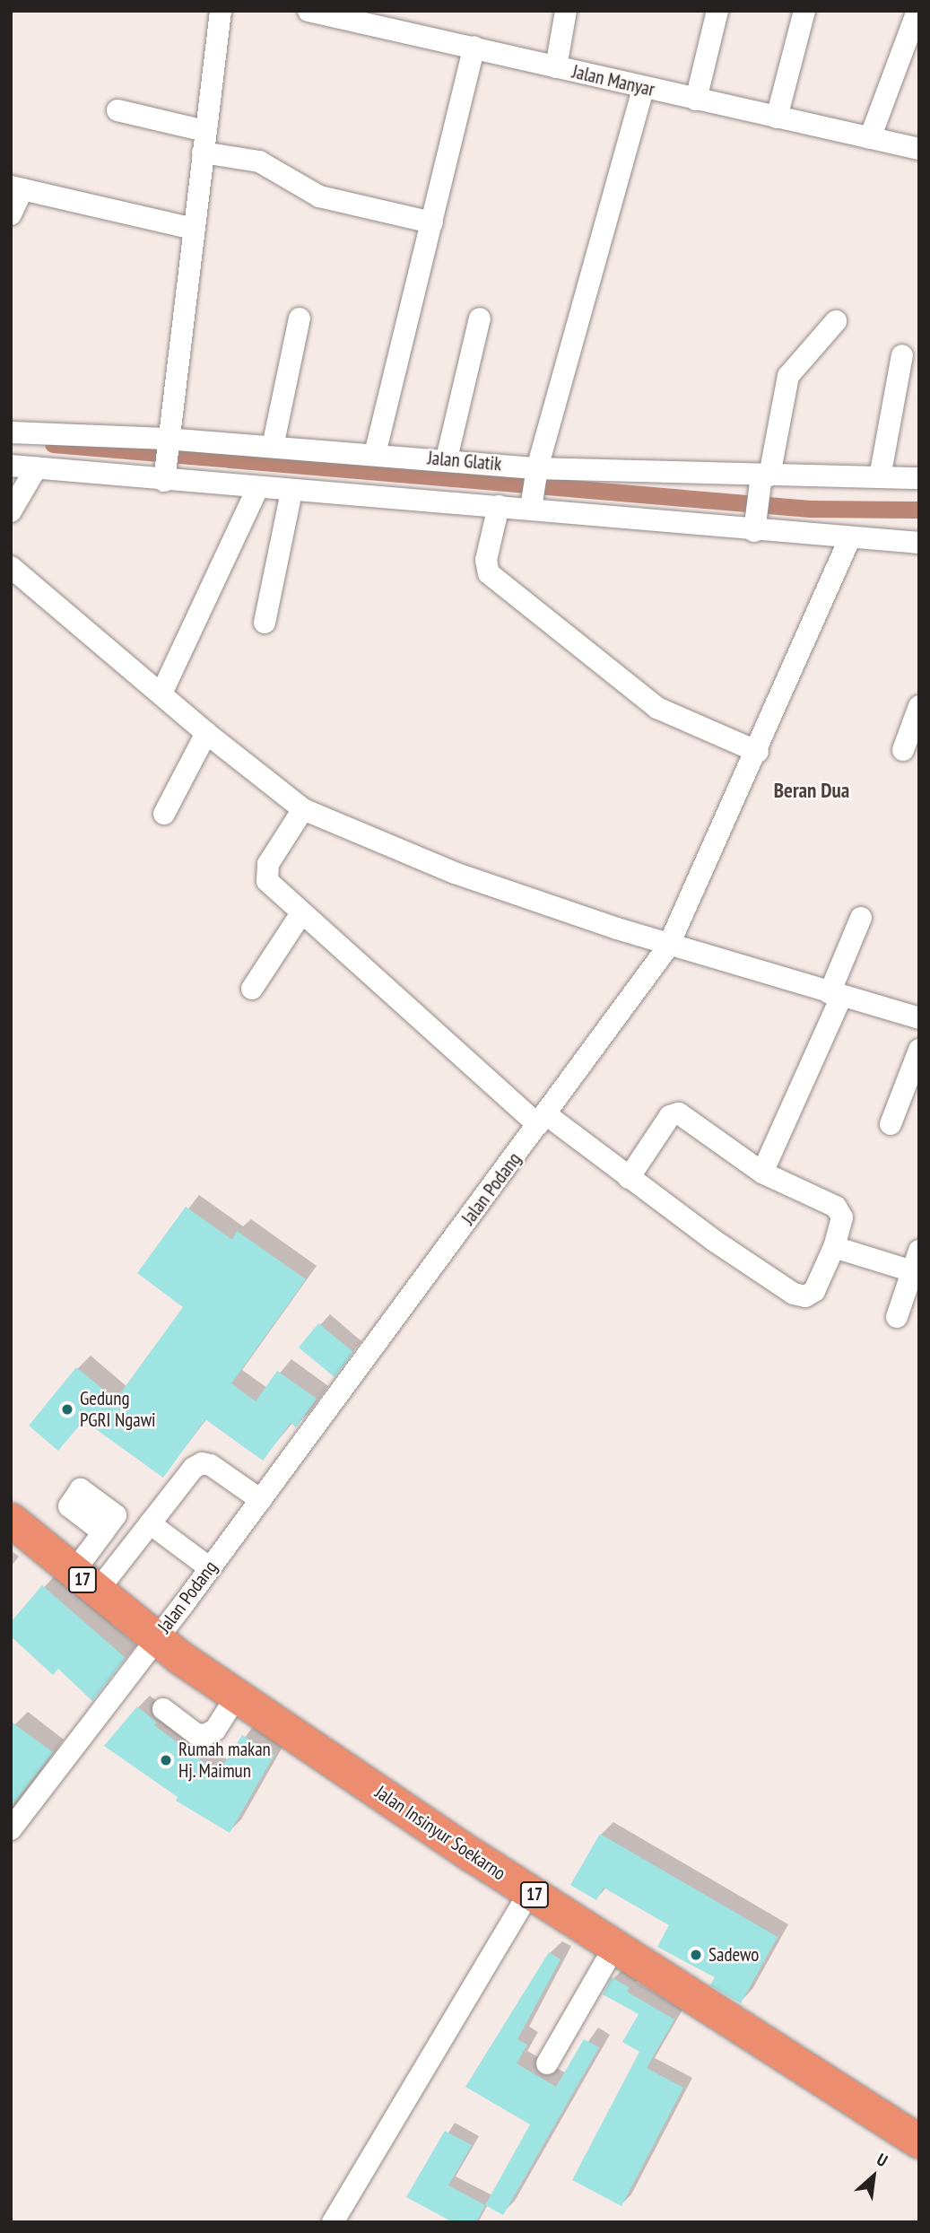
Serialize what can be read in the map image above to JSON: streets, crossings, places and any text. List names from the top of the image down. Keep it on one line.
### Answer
{"streets":{"highway":["17","Jalan Insinyur Soekarno"],"street":["Jalan Manyar","Jalan Glatik","Jalan Podang"]},"crossings":[["Jalan Podang","Jalan Insinyur Soekarno"]],"districts":["Beran Dua"],"places":["Gedung PGRI Ngawi","Rumah makan Hj. Maimun","Sadewo"],"north":"top right"}
